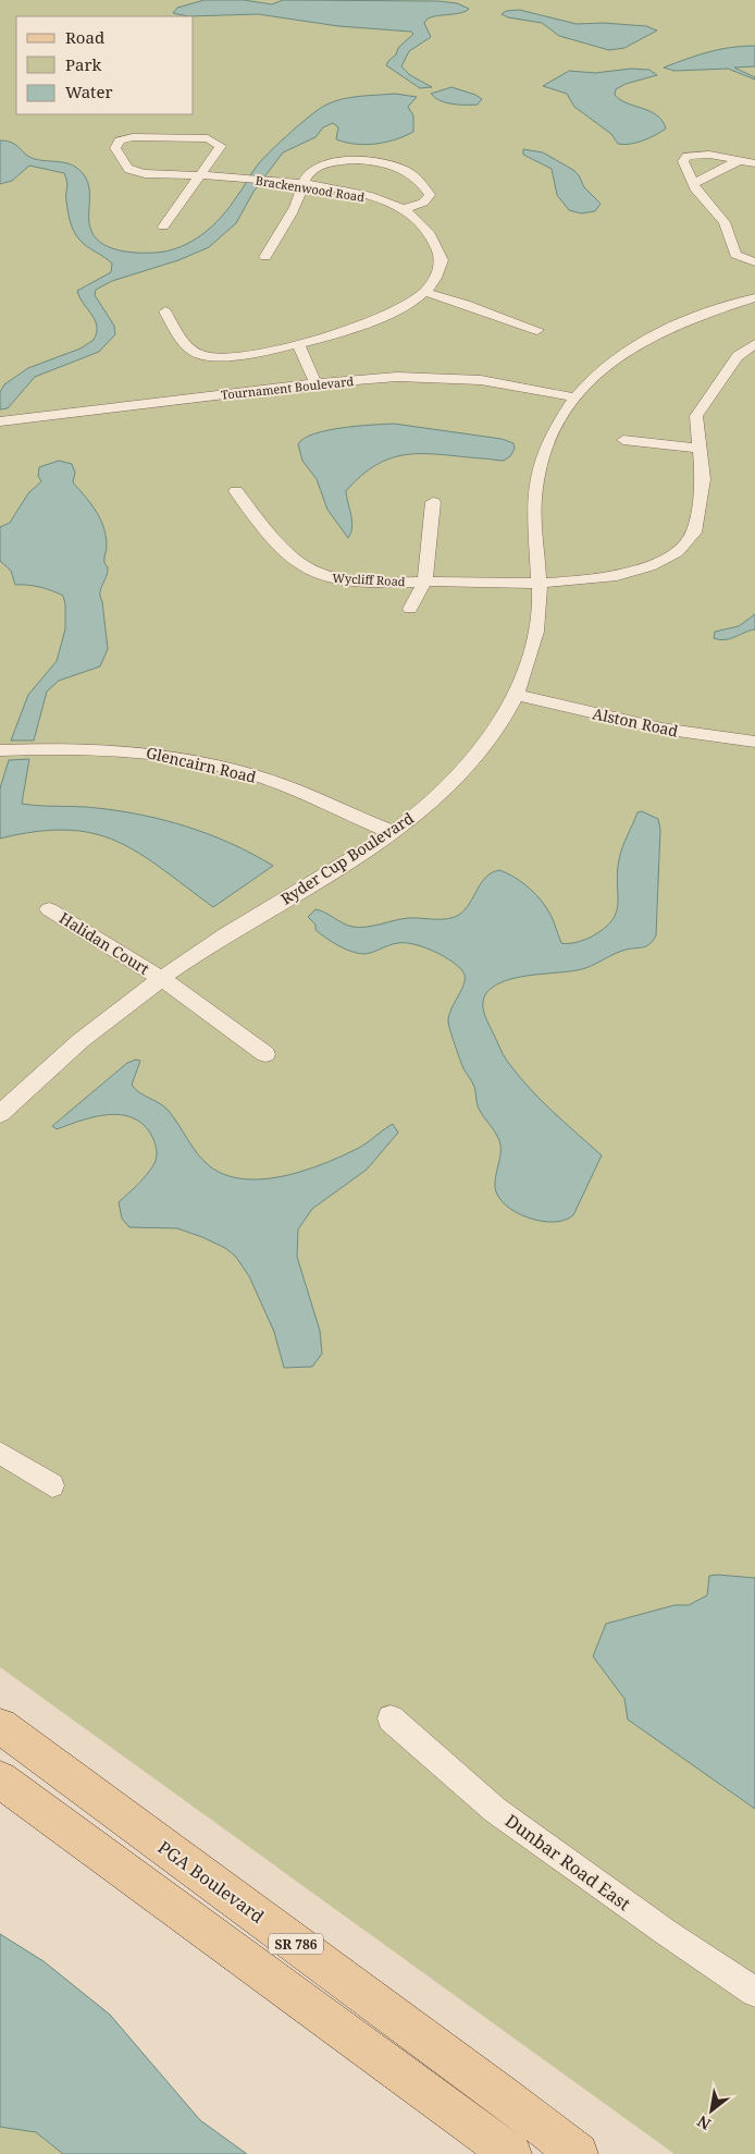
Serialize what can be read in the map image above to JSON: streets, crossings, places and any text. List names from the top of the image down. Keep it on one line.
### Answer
{"streets":{"main road":["PGA Boulevard","SR 786"],"street":["Brackenwood Road","Tournament Boulevard","Wycliff Road","Alston Road","Glencairn Road","Ryder Cup Boulevard","Halidan Court","Dunbar Road East"]},"crossings":[["Tournament Boulevard","Ryder Cup Boulevard"],["Wycliff Road","Ryder Cup Boulevard"],["Alston Road","Ryder Cup Boulevard"],["Glencairn Road","Ryder Cup Boulevard"],["Ryder Cup Boulevard","Halidan Court"]],"legend":["Road","Park","Water"],"north":"bottom left"}
